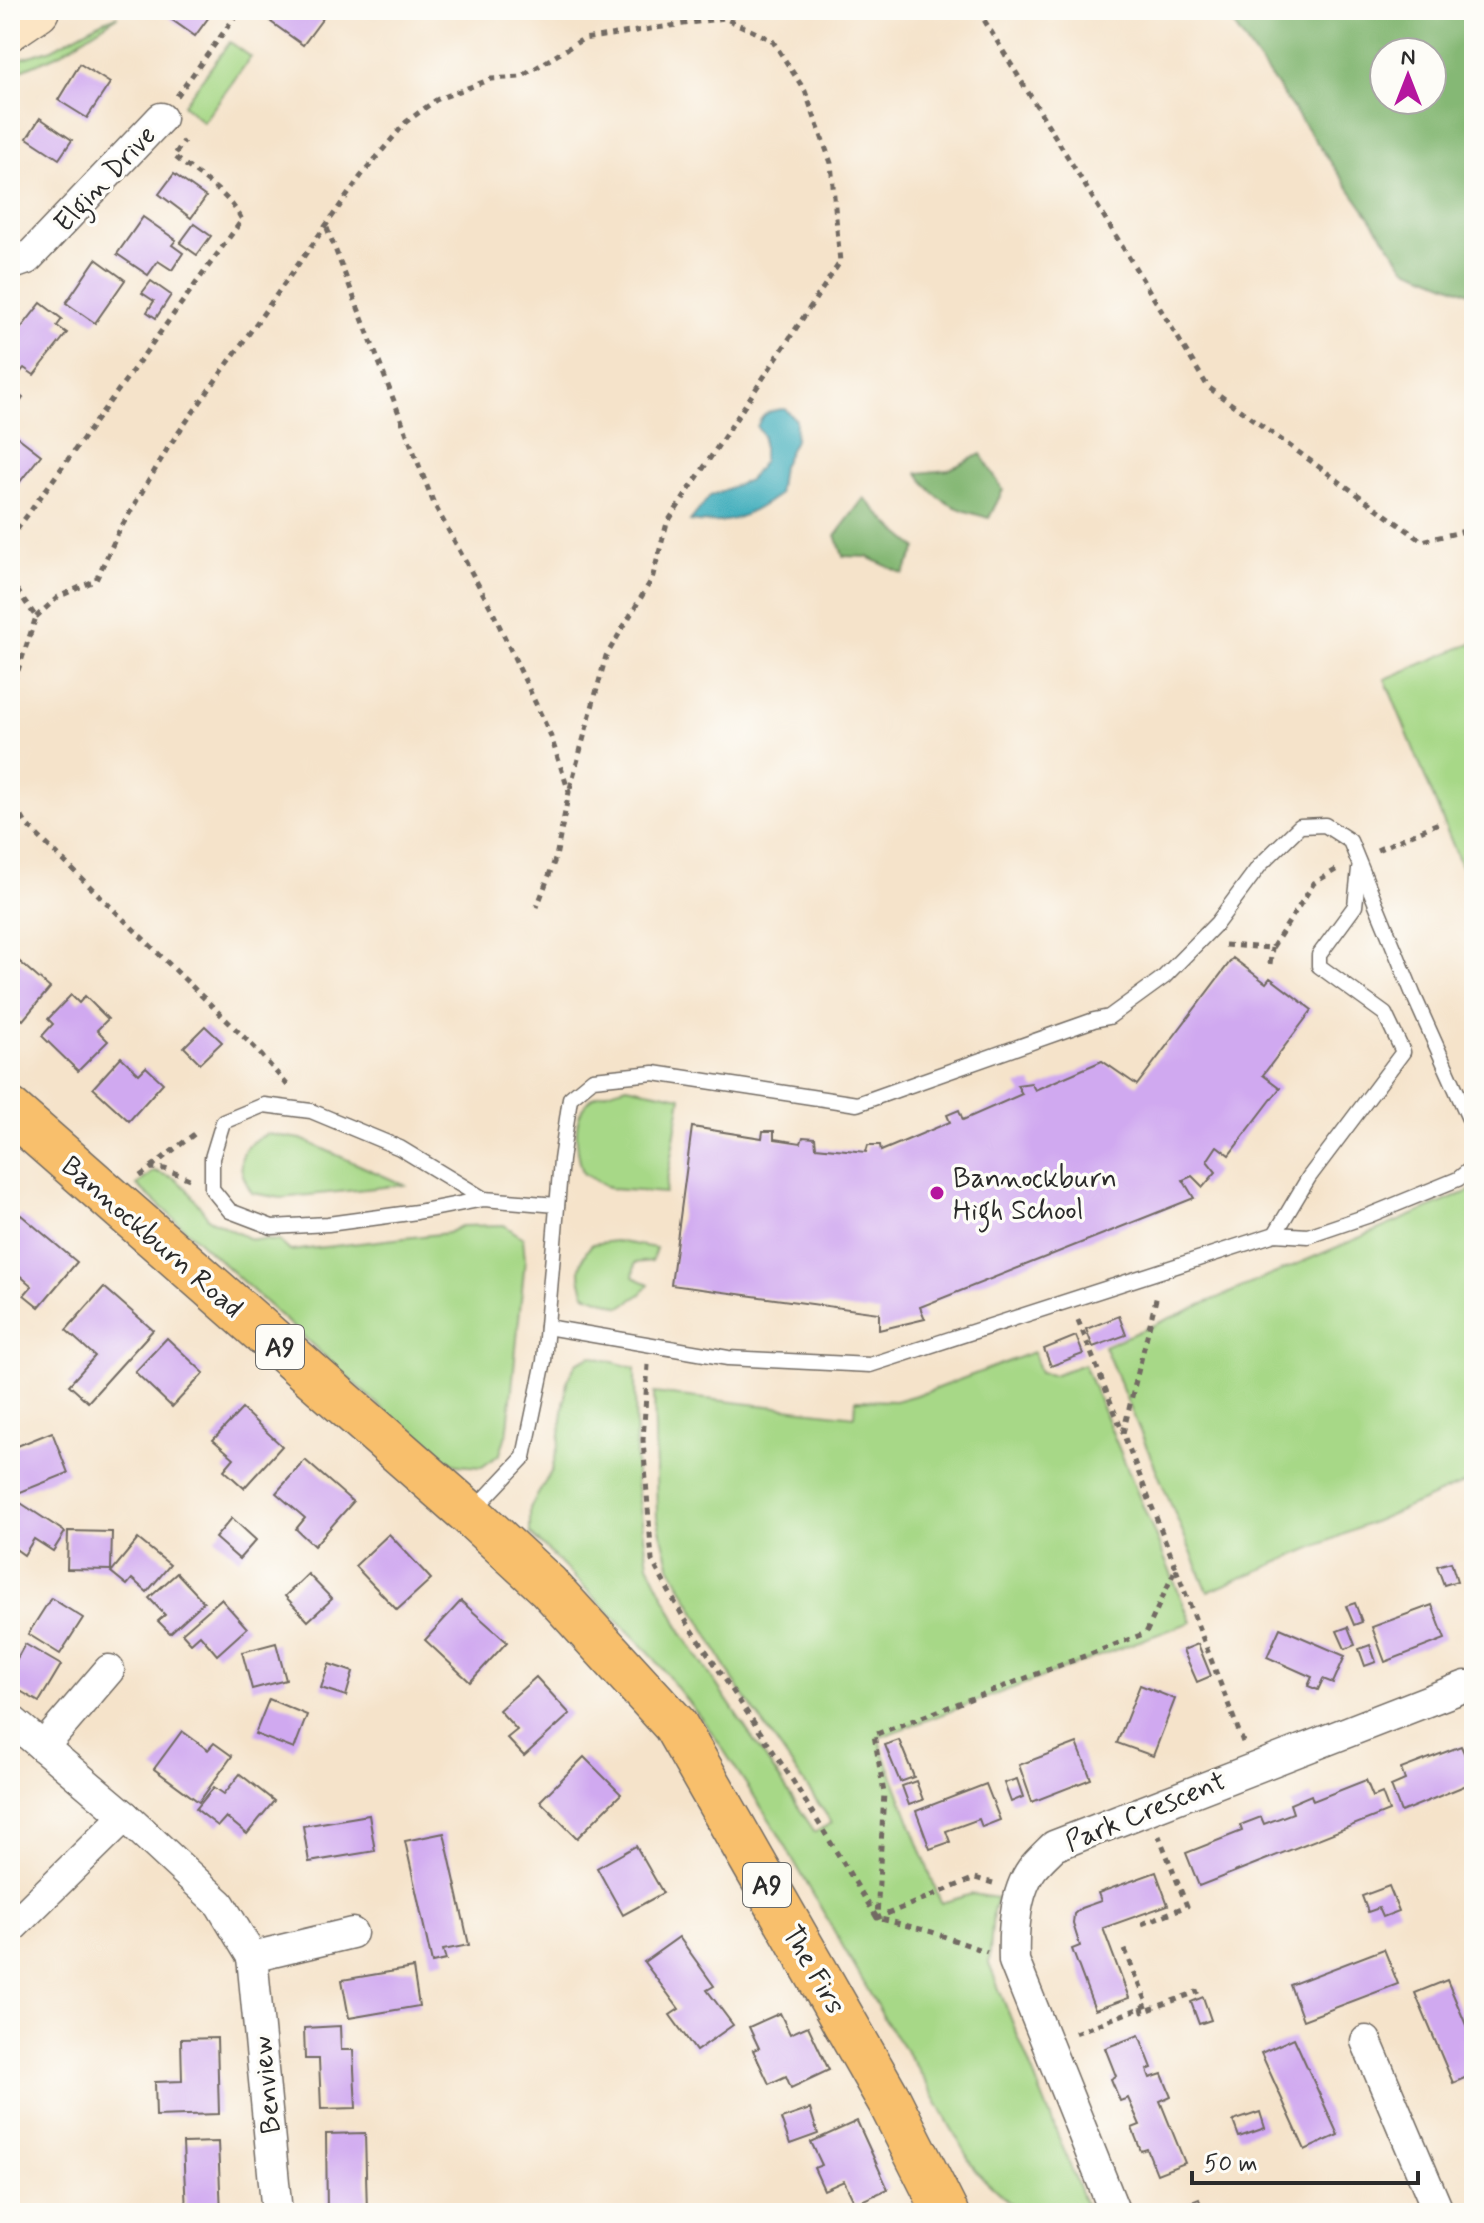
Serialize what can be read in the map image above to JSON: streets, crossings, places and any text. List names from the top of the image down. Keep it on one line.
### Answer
{"streets":{"main road":["Bannockburn Road","A9","The Firs"],"street":["Elgin Drive","Park Crescent","Benview"]},"crossings":[["Bannockburn Road","The Firs"]],"places":["Bannockburn High School"],"scale_bar":"50 m","north":"top"}
